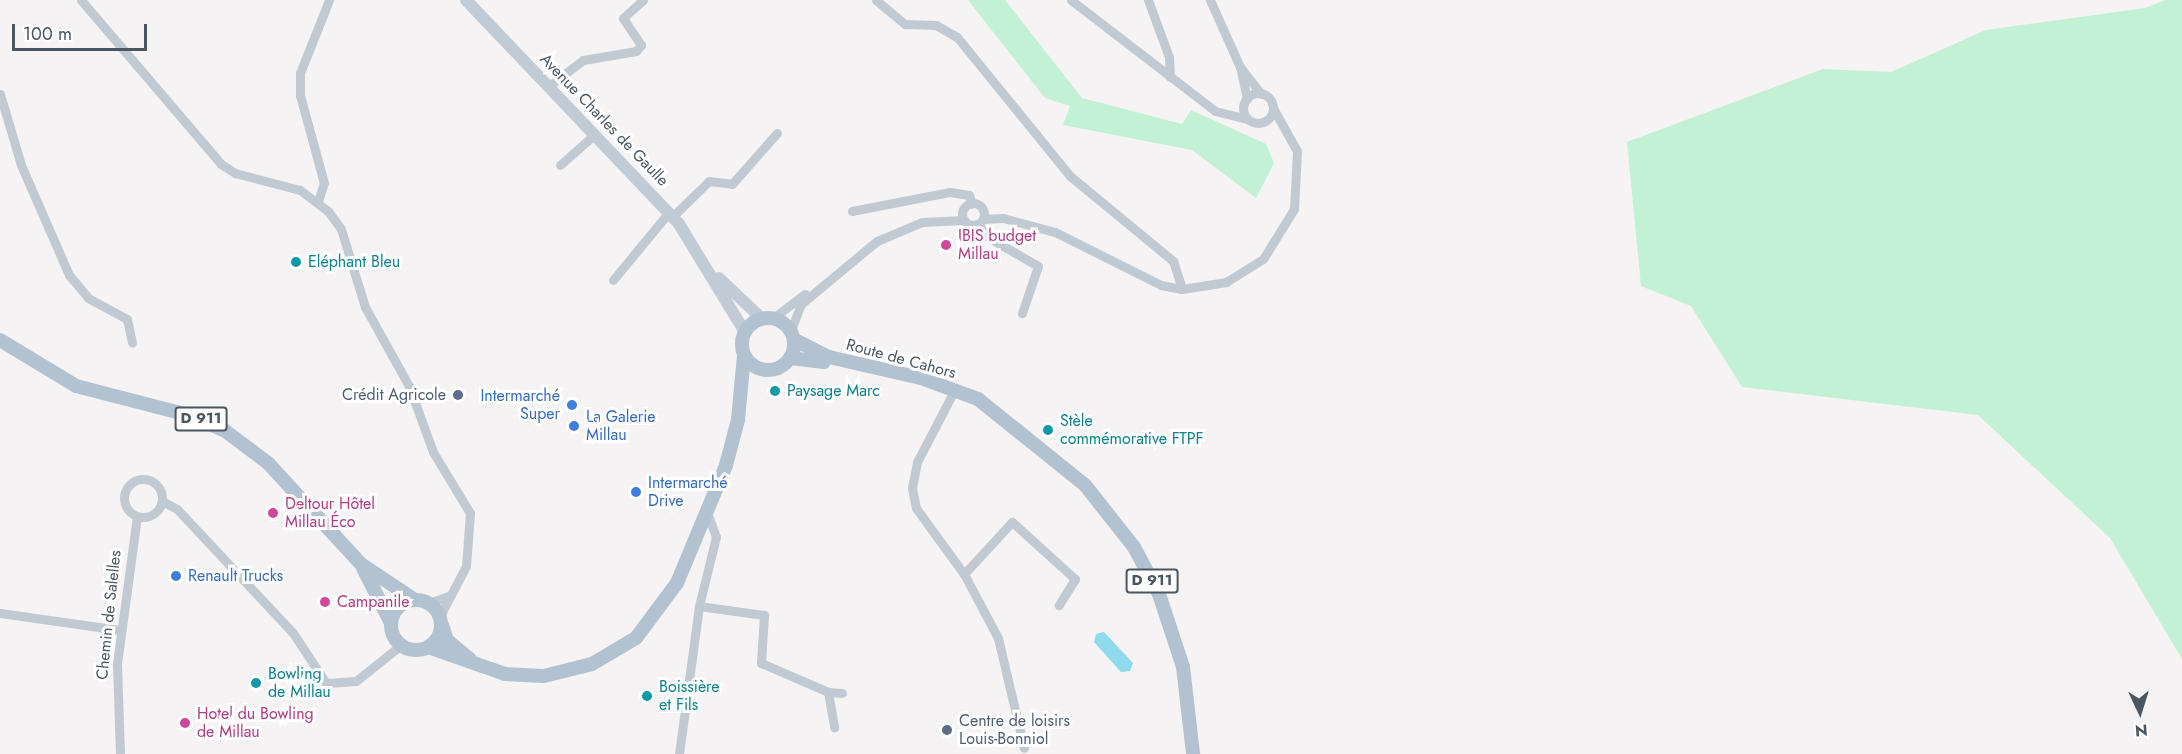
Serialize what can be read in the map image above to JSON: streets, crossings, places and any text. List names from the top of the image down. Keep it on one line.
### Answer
{"streets":{"main road":["Avenue Charles de Gaulle","Route de Cahors","D 911"],"street":["Chemin de Salelles"]},"places":["IBIS budget Millau","Eléphant Bleu","Paysage Marc","Crédit Agricole","Intermarché Super","La Galerie Millau","Stèle commémorative FTPF","Intermarché Drive","Deltour Hôtel Millau Éco","Renault Trucks","Campanile","Bowling de Millau","Boissière et Fils","Hotel du Bowling de Millau","Centre de loisirs Louis-Bonniol"],"scale_bar":"100 m","north":"bottom"}
